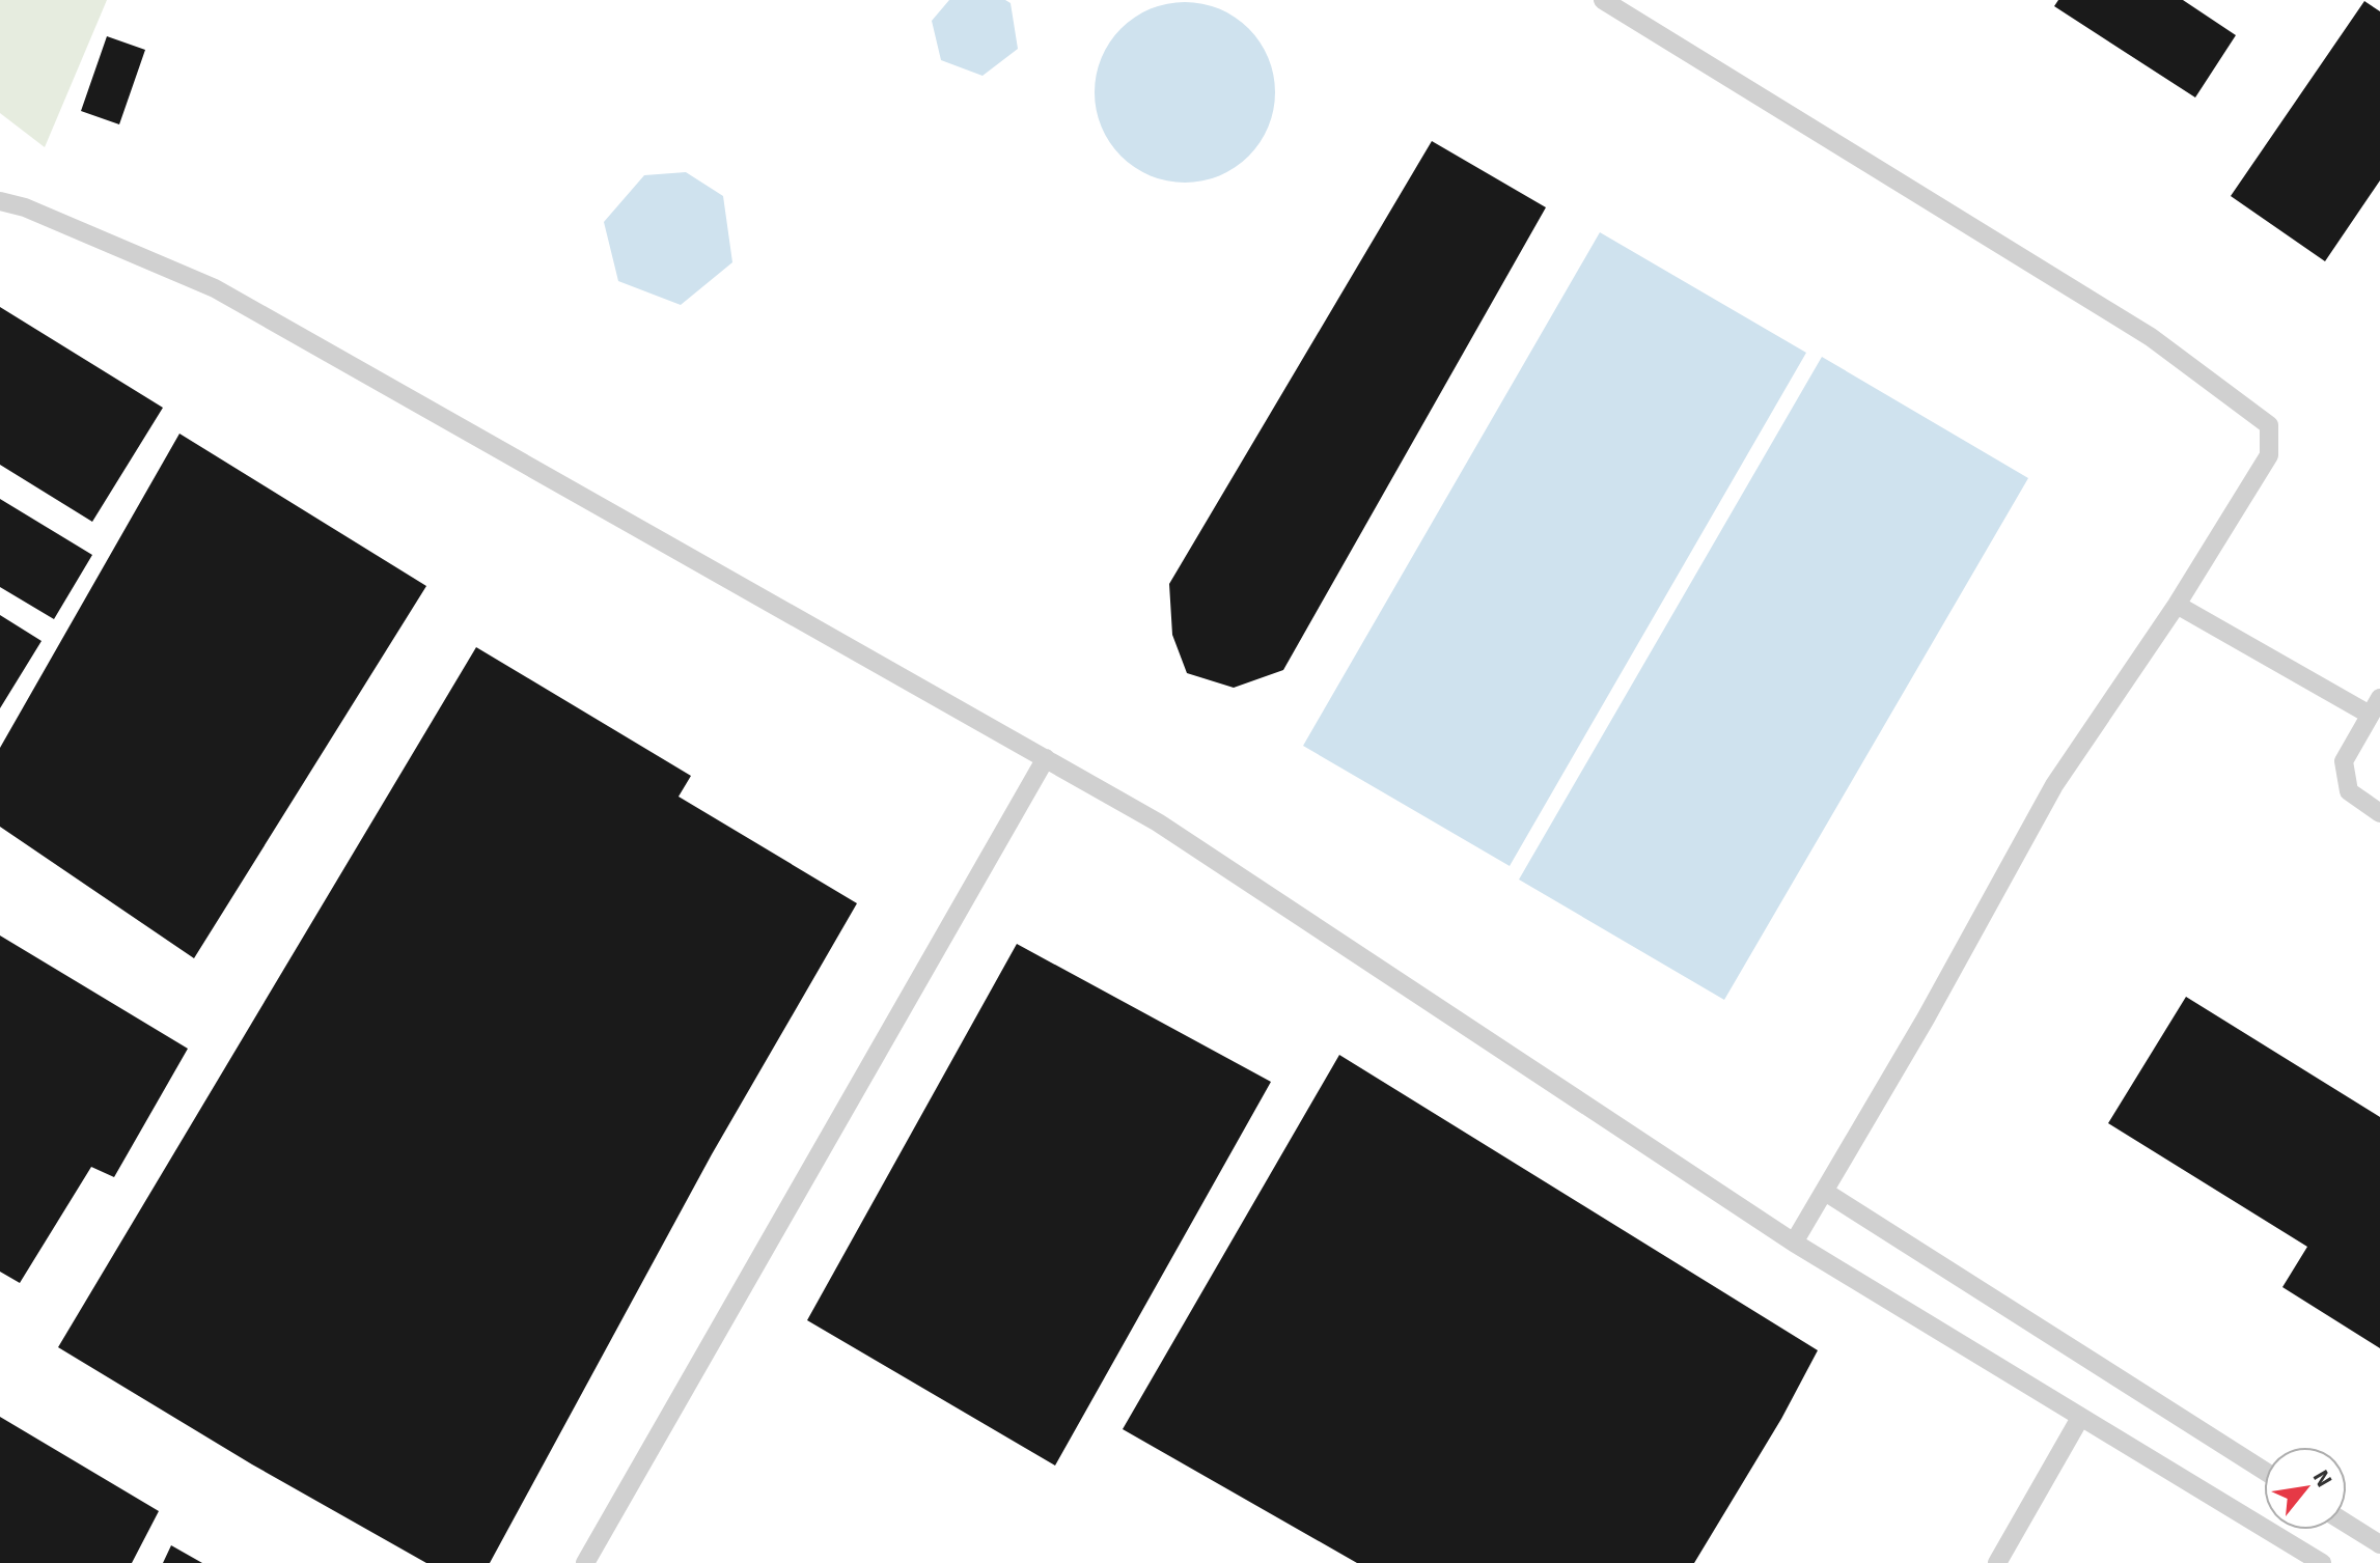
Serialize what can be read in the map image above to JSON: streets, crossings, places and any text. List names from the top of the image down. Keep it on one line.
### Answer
{"north":"top right"}
